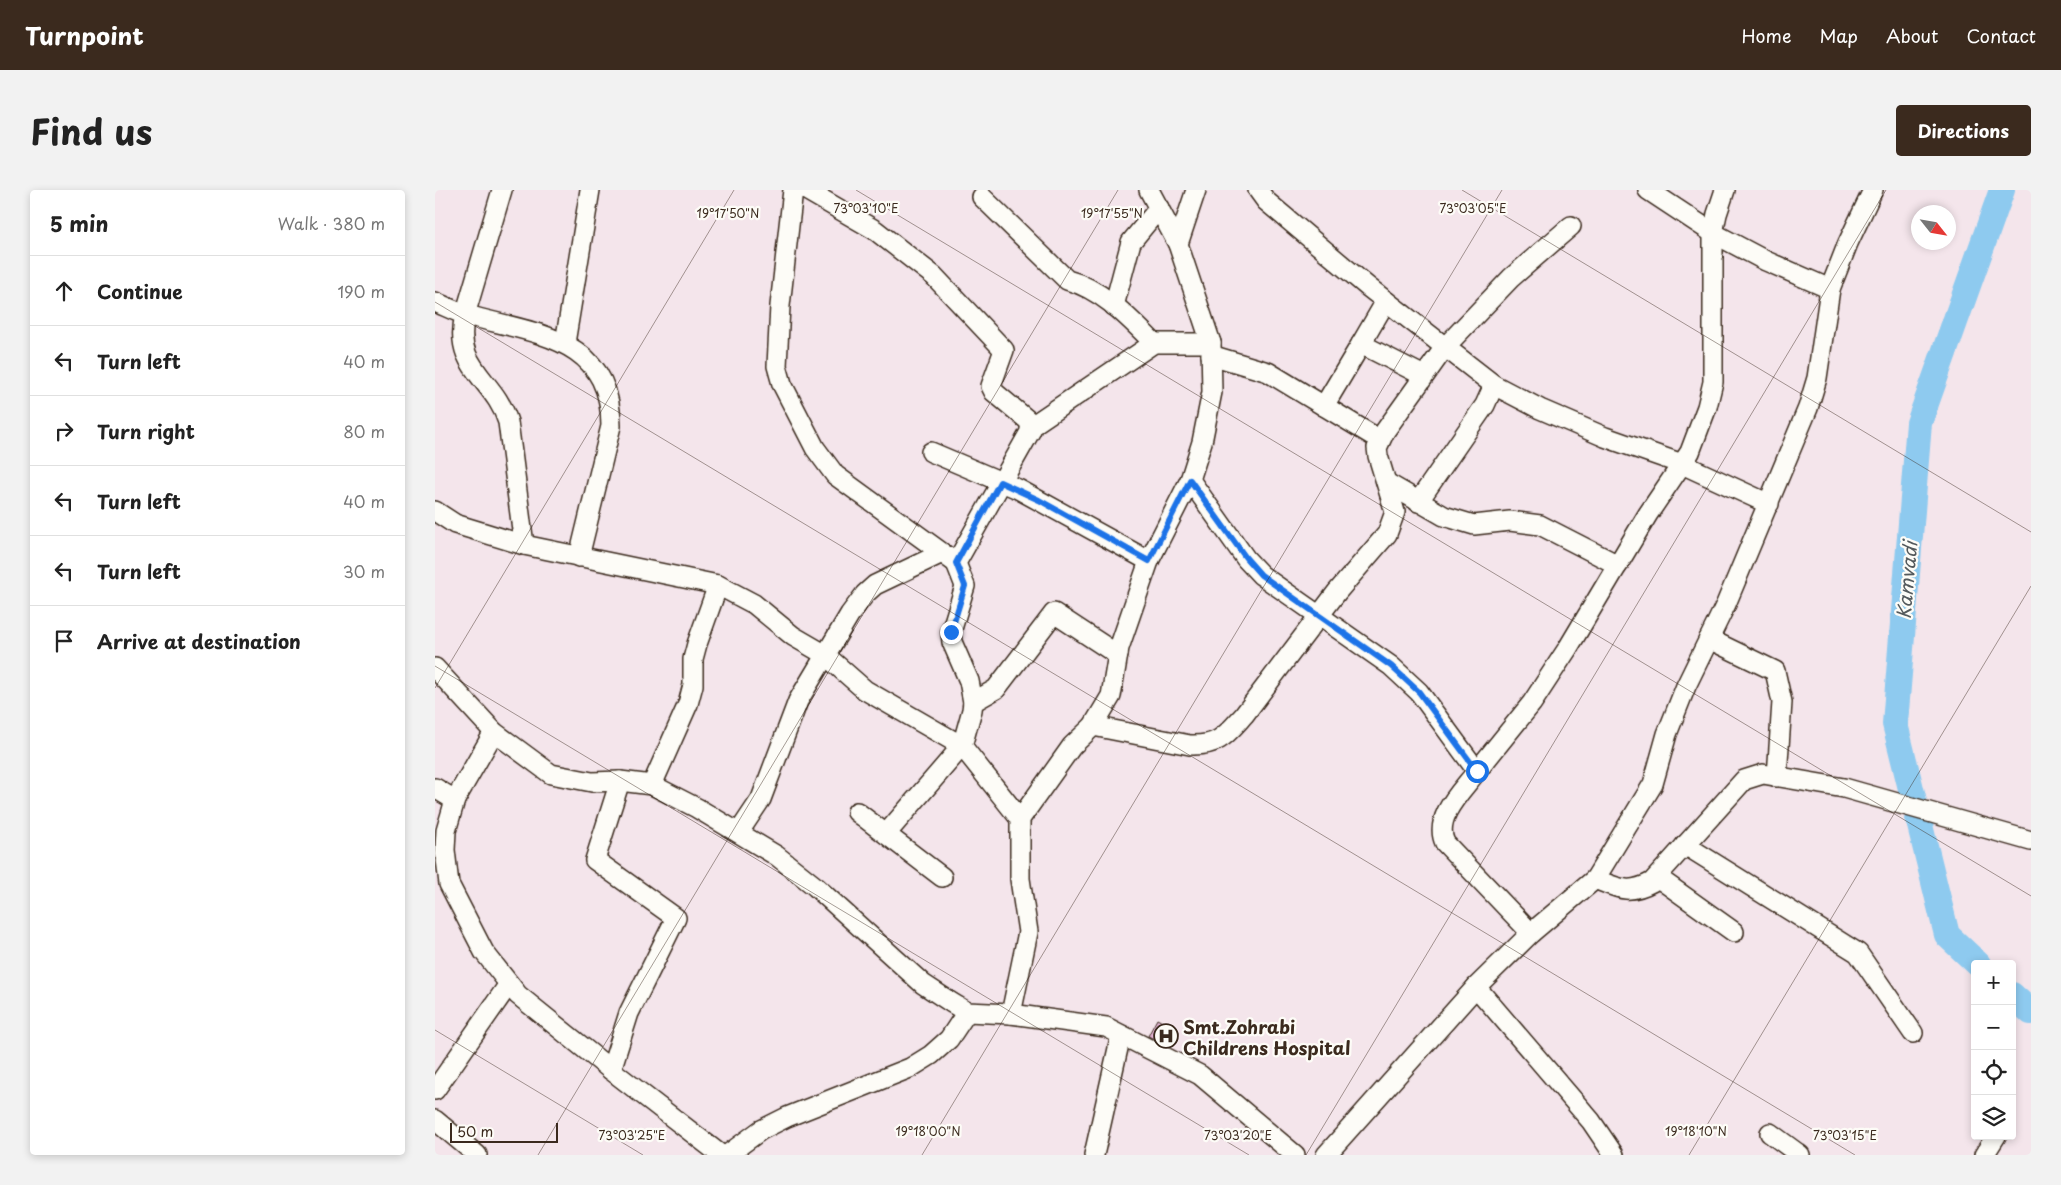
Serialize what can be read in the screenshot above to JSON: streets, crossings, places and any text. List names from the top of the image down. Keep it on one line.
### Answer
{"water":["Kamvadi"],"places":{"hospital":["Smt.Zohrabi Childrens Hospital"]},"scale_bar":"50 m","north":"bottom right","page":{"header":"Turnpoint","nav":["Home","Map","About","Contact"],"title":"Find us","buttons":"Directions","heading":["5 min","Walk · 380 m"],"list":[["Continue","190 m"],["Turn left","40 m"],["Turn right","80 m"],["Turn left","40 m"],["Turn left","30 m"],"Arrive at destination"],"map_buttons":["+","−"],"scale":"50 m"},"coordinates":["73°03'10\"E","73°03'05\"E","19°17'50\"N","19°17'55\"N","19°18'00\"N","19°18'10\"N","73°03'25\"E","73°03'20\"E","73°03'15\"E"]}
